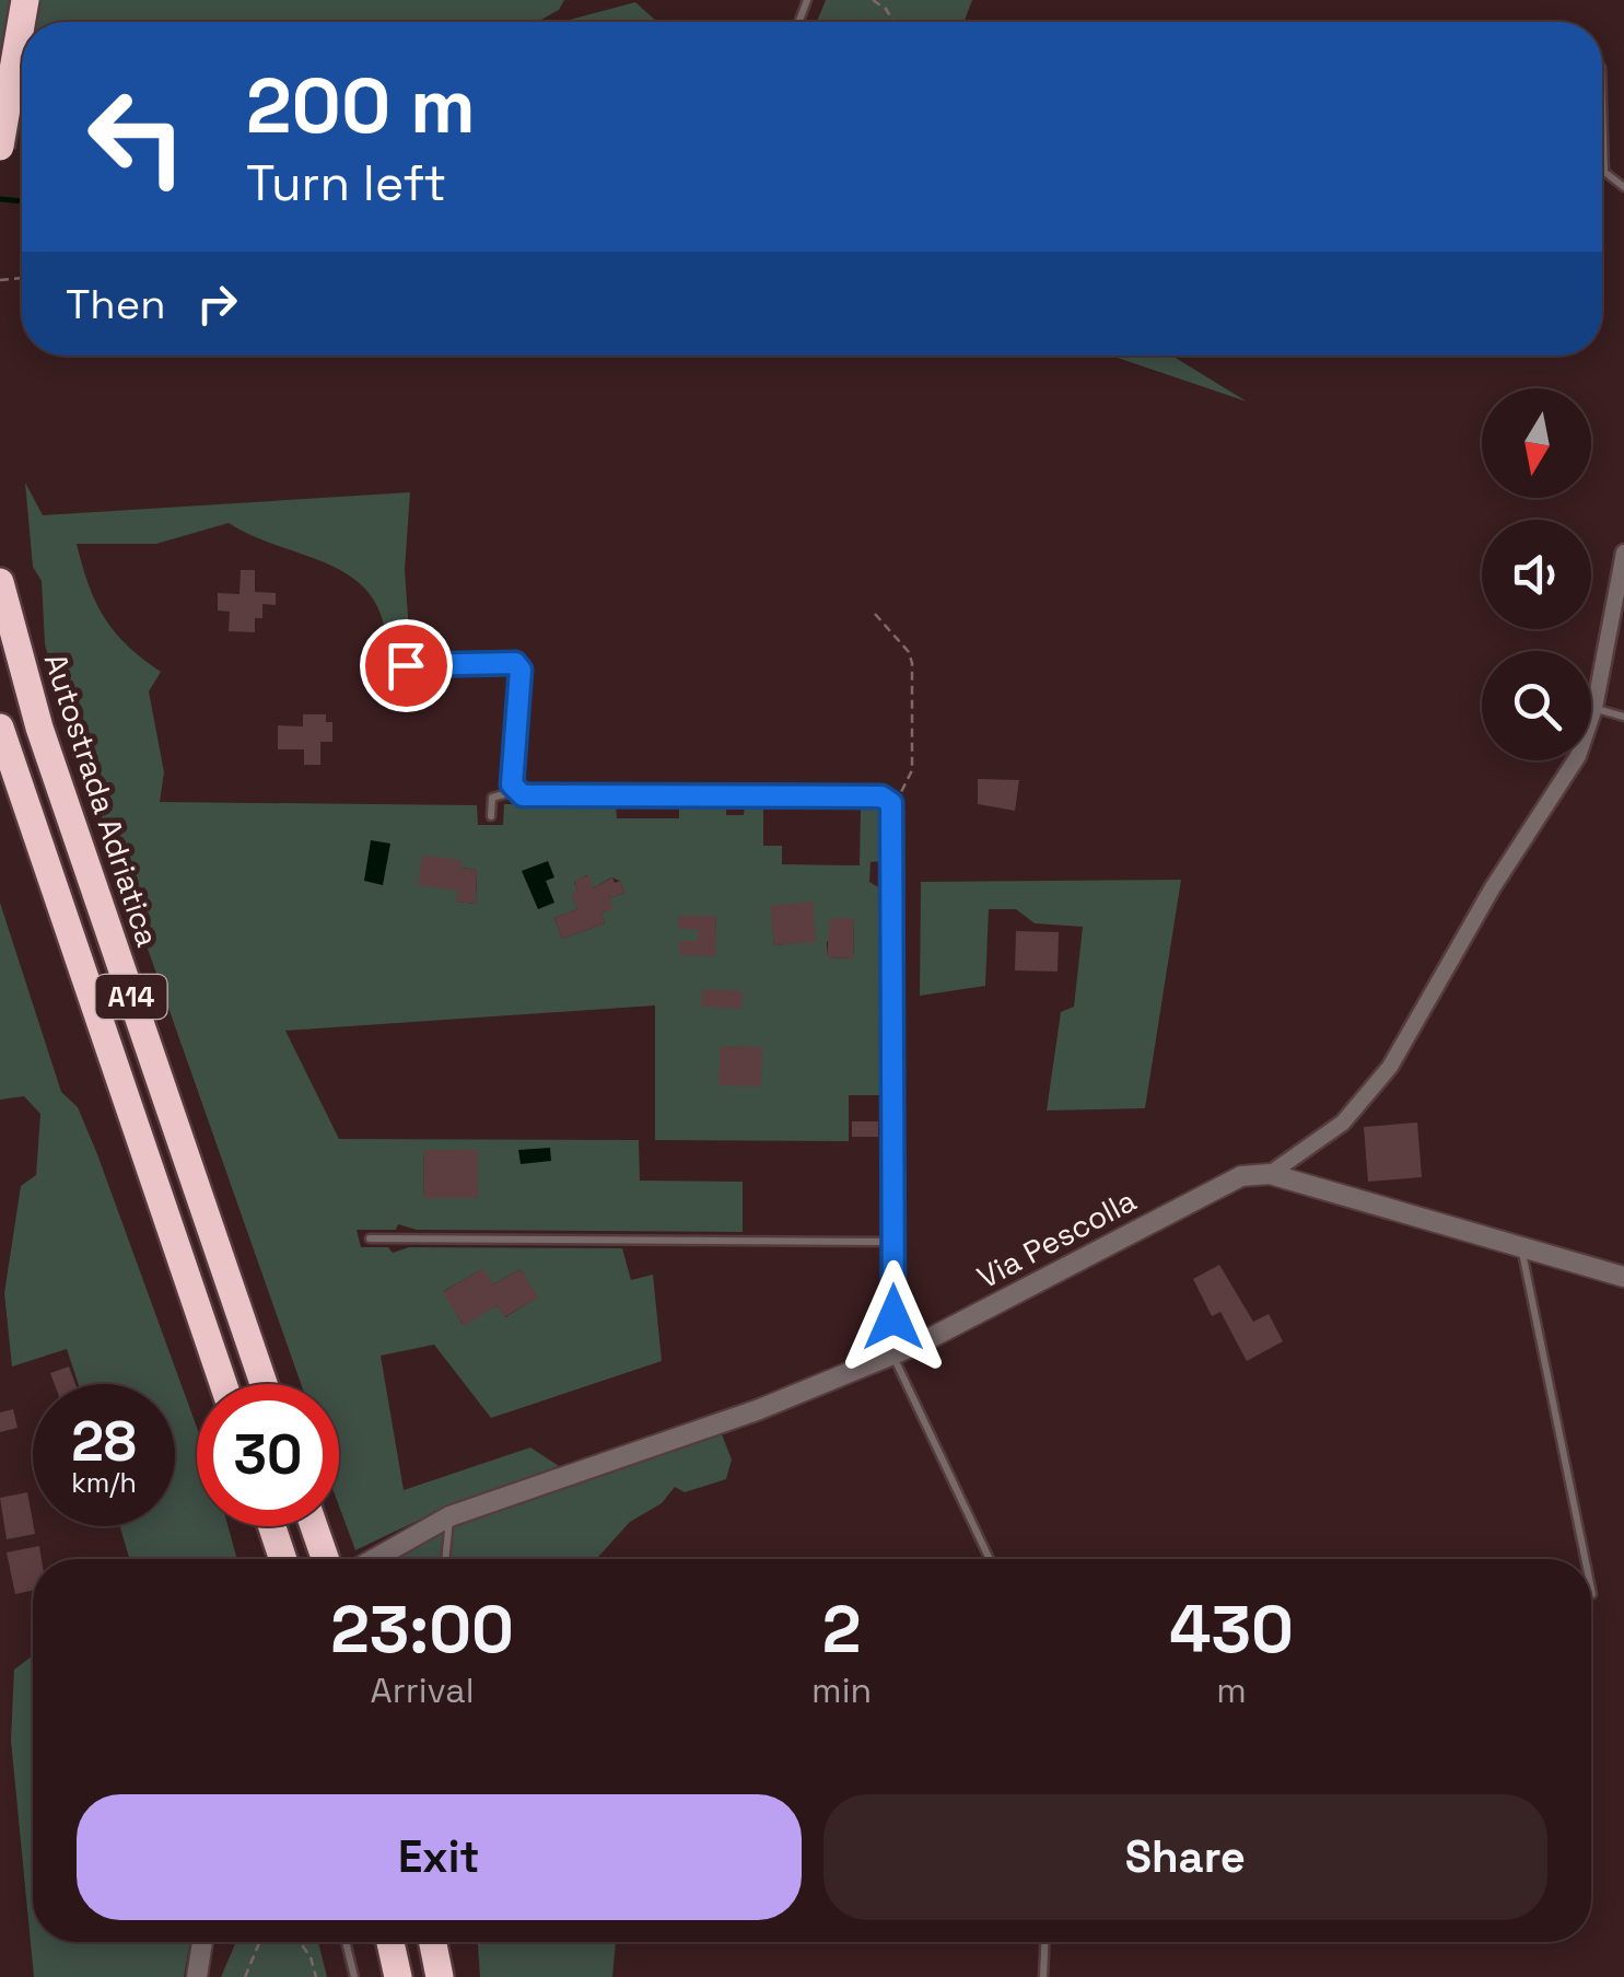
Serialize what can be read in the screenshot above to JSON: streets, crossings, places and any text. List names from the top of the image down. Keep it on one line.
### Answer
{"streets":{"highway":["Autostrada Adriatica","A14"],"street":["Via Pescolla"]},"north":"bottom","page":{"turn":["200 m","Turn left"],"then":"Then","speed":"28 km/h","limit":"30","eta":["23:00","Arrival","2","min","430","m"],"buttons":["Exit","Share"]}}
